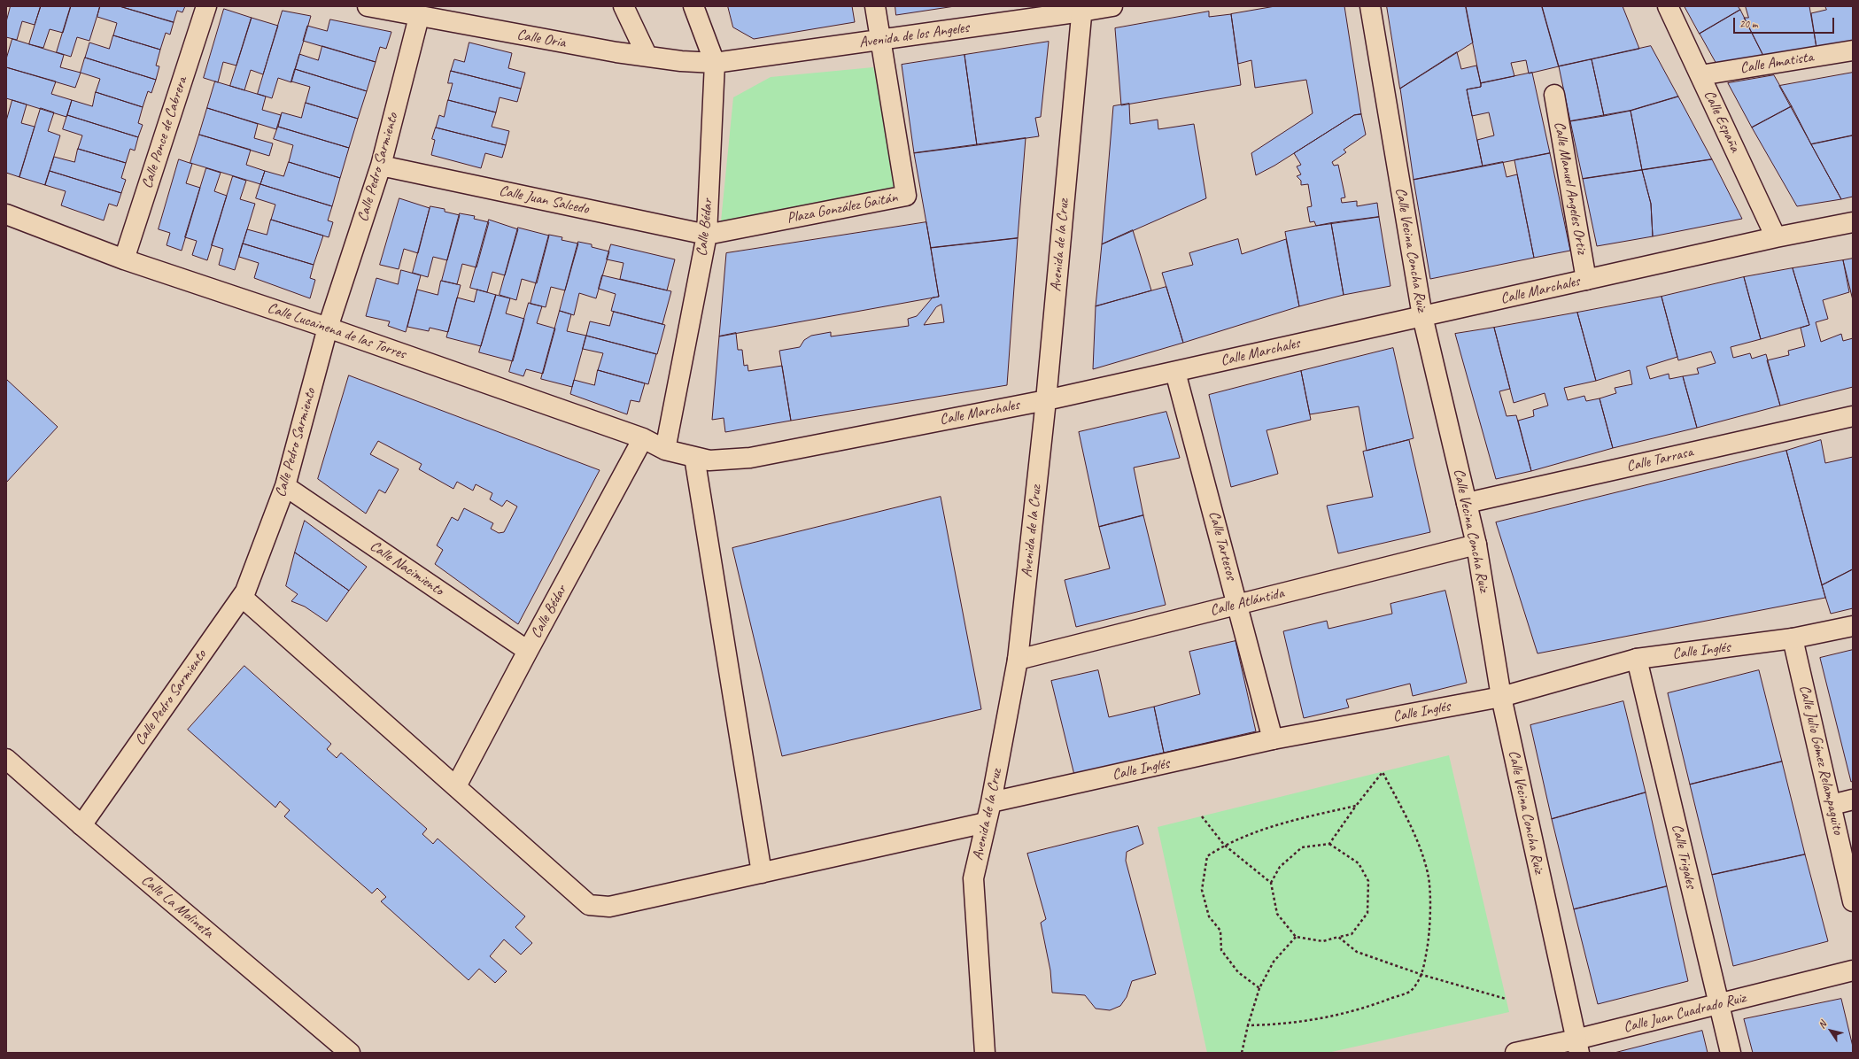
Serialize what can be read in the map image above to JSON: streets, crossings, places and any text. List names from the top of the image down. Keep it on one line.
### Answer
{"streets":{"street":["Avenida de los Angeles","Calle Oria","Calle Amatista","Calle España","Calle Ponce de Cabrera","Calle Pedro Sarmiento","Calle Manuel Angeles Ortiz","Calle Juan Salcedo","Plaza González Gaitán","Calle Bédar","Avenida de la Cruz","Calle Vecina Concha Ruiz","Calle Marchales","Calle Lucainena de las Torres","Calle Tarrasa","Calle Tartesos","Calle Nacimiento","Calle Atlántida","Calle Inglés","Calle Julio Gómez Relampaguito","Calle Trigales","Calle La Molineta","Calle Juan Cuadrado Ruiz"]},"crossings":[["Avenida de los Angeles","Calle Oria"],["Avenida de los Angeles","Plaza González Gaitán"],["Avenida de los Angeles","Calle Bédar"],["Avenida de los Angeles","Avenida de la Cruz"],["Calle Oria","Calle Pedro Sarmiento"],["Calle Oria","Calle Bédar"],["Calle Amatista","Calle España"],["Calle España","Calle Marchales"],["Calle Ponce de Cabrera","Calle Lucainena de las Torres"],["Calle Pedro Sarmiento","Calle Juan Salcedo"],["Calle Pedro Sarmiento","Calle Lucainena de las Torres"],["Calle Pedro Sarmiento","Calle Nacimiento"],["Calle Pedro Sarmiento","Calle La Molineta"],["Calle Manuel Angeles Ortiz","Calle Marchales"],["Calle Juan Salcedo","Plaza González Gaitán"],["Calle Juan Salcedo","Calle Bédar"],["Plaza González Gaitán","Calle Bédar"],["Calle Bédar","Calle Marchales"],["Calle Bédar","Calle Lucainena de las Torres"],["Calle Bédar","Calle Nacimiento"],["Avenida de la Cruz","Calle Marchales"],["Avenida de la Cruz","Calle Atlántida"],["Avenida de la Cruz","Calle Inglés"],["Calle Vecina Concha Ruiz","Calle Marchales"],["Calle Vecina Concha Ruiz","Calle Tarrasa"],["Calle Vecina Concha Ruiz","Calle Atlántida"],["Calle Vecina Concha Ruiz","Calle Inglés"],["Calle Vecina Concha Ruiz","Calle Juan Cuadrado Ruiz"],["Calle Marchales","Calle Lucainena de las Torres"],["Calle Marchales","Calle Tartesos"],["Calle Tartesos","Calle Atlántida"],["Calle Tartesos","Calle Inglés"],["Calle Inglés","Calle Julio Gómez Relampaguito"],["Calle Inglés","Calle Trigales"],["Calle Trigales","Calle Juan Cuadrado Ruiz"]],"scale_bar":"20 m","north":"top left"}
